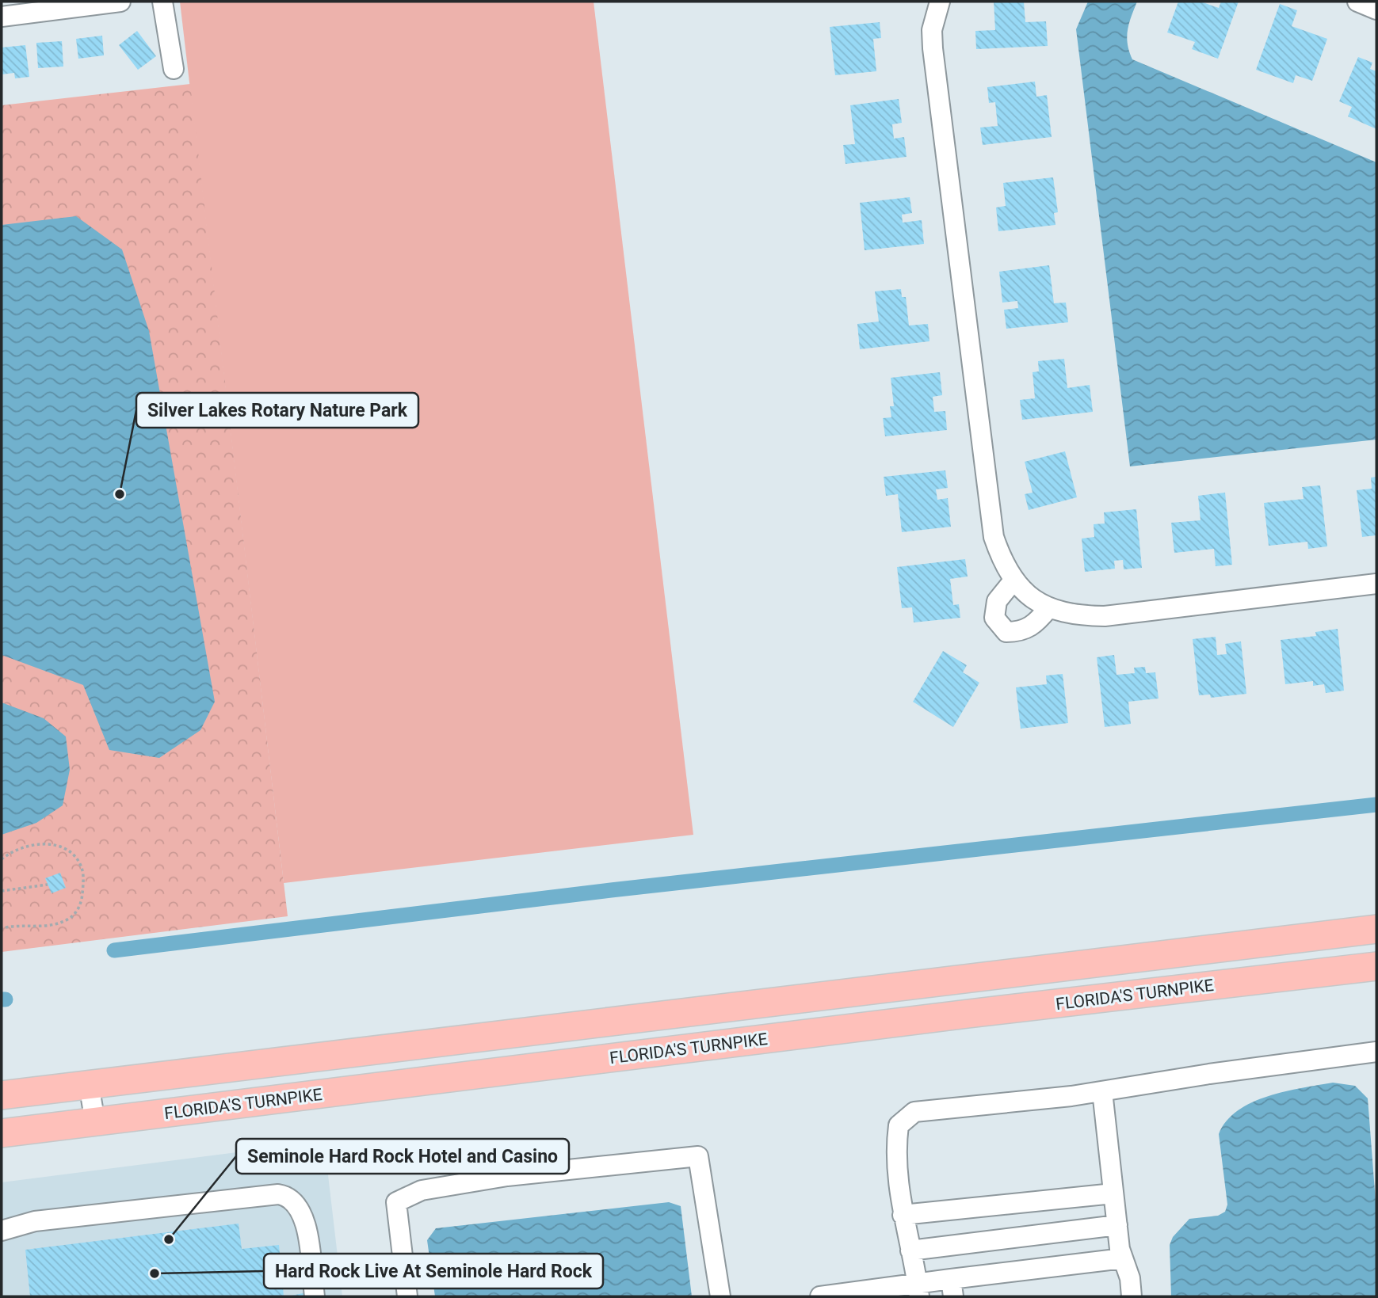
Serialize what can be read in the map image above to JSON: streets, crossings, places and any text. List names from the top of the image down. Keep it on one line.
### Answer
{"streets":{"highway":["FLORIDA'S TURNPIKE"]},"places":["Silver Lakes Rotary Nature Park","Seminole Hard Rock Hotel and Casino","Hard Rock Live At Seminole Hard Rock"]}
